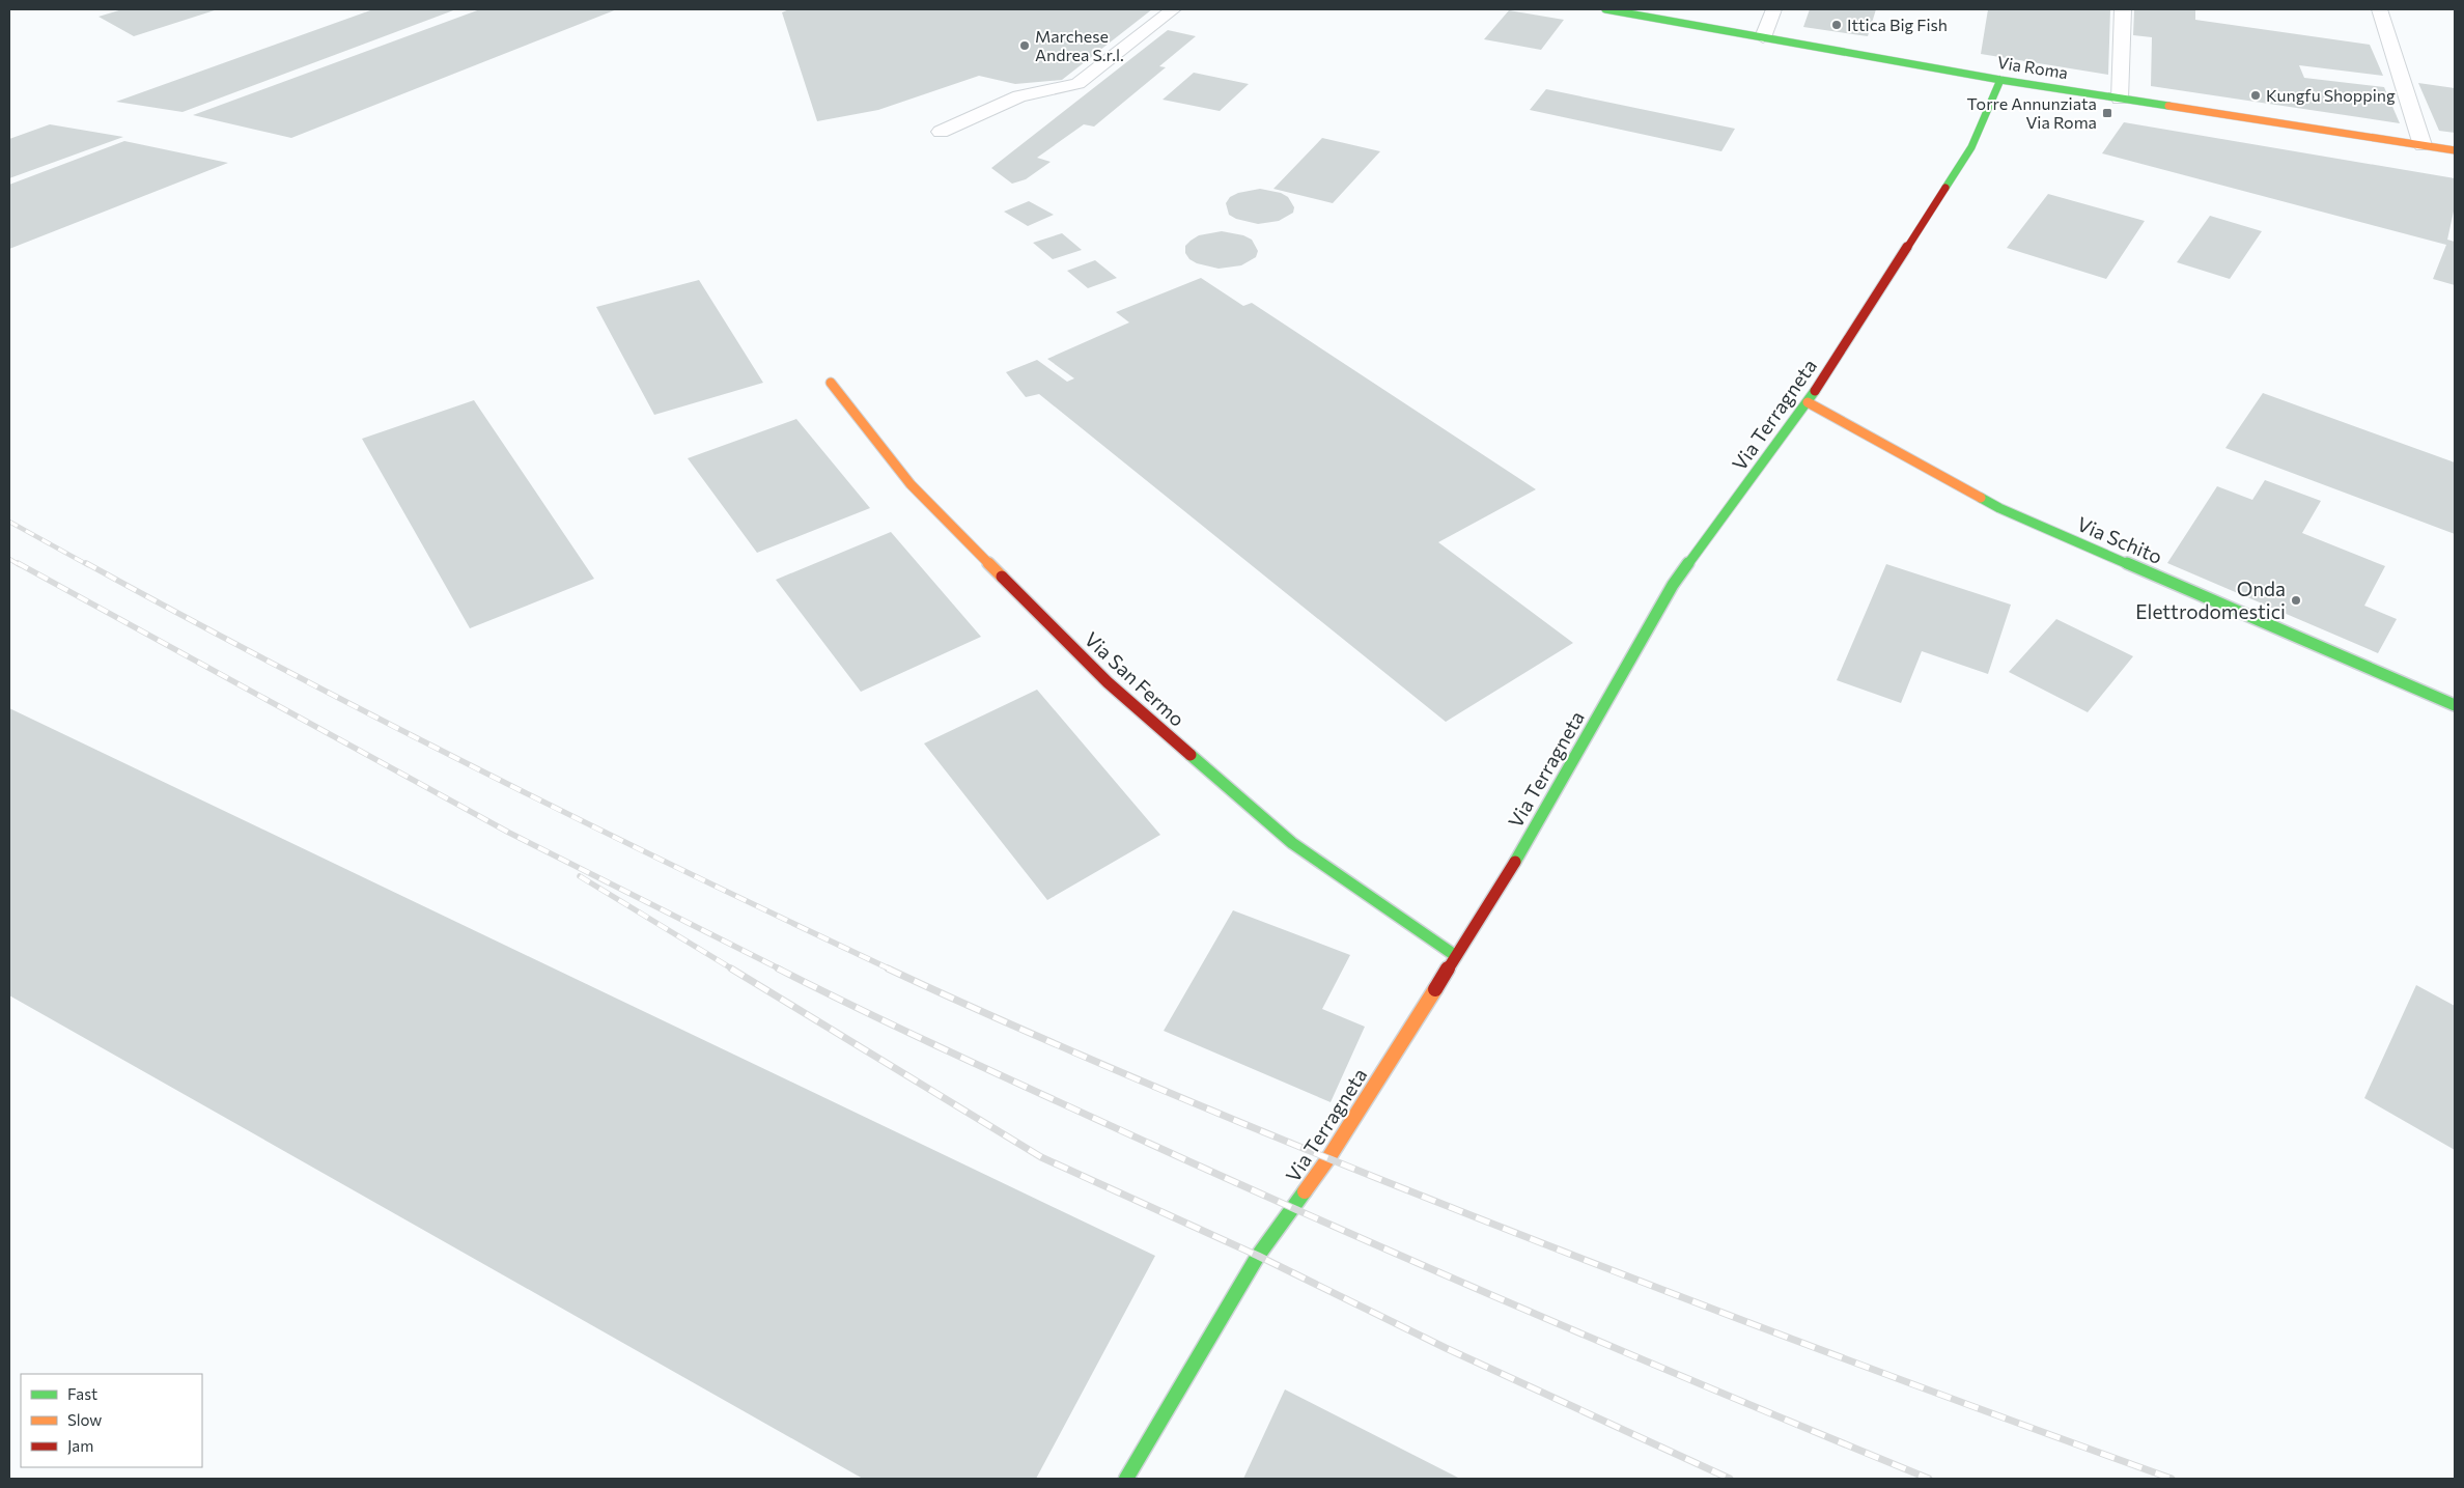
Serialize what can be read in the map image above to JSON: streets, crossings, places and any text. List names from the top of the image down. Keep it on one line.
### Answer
{"streets":{"street":["Via Roma","Via Terragneta","Via Schito","Via San Fermo"]},"crossings":[["Via Roma","Via Terragneta"],["Via Terragneta","Via Schito"],["Via Terragneta","Via San Fermo"]],"places":{"other":["Ittica Big Fish","Marchese Andrea S.r.l.","Kungfu Shopping","Onda Elettrodomestici"],"transit":["Torre Annunziata Via Roma"]},"legend":["Fast","Slow","Jam"]}
